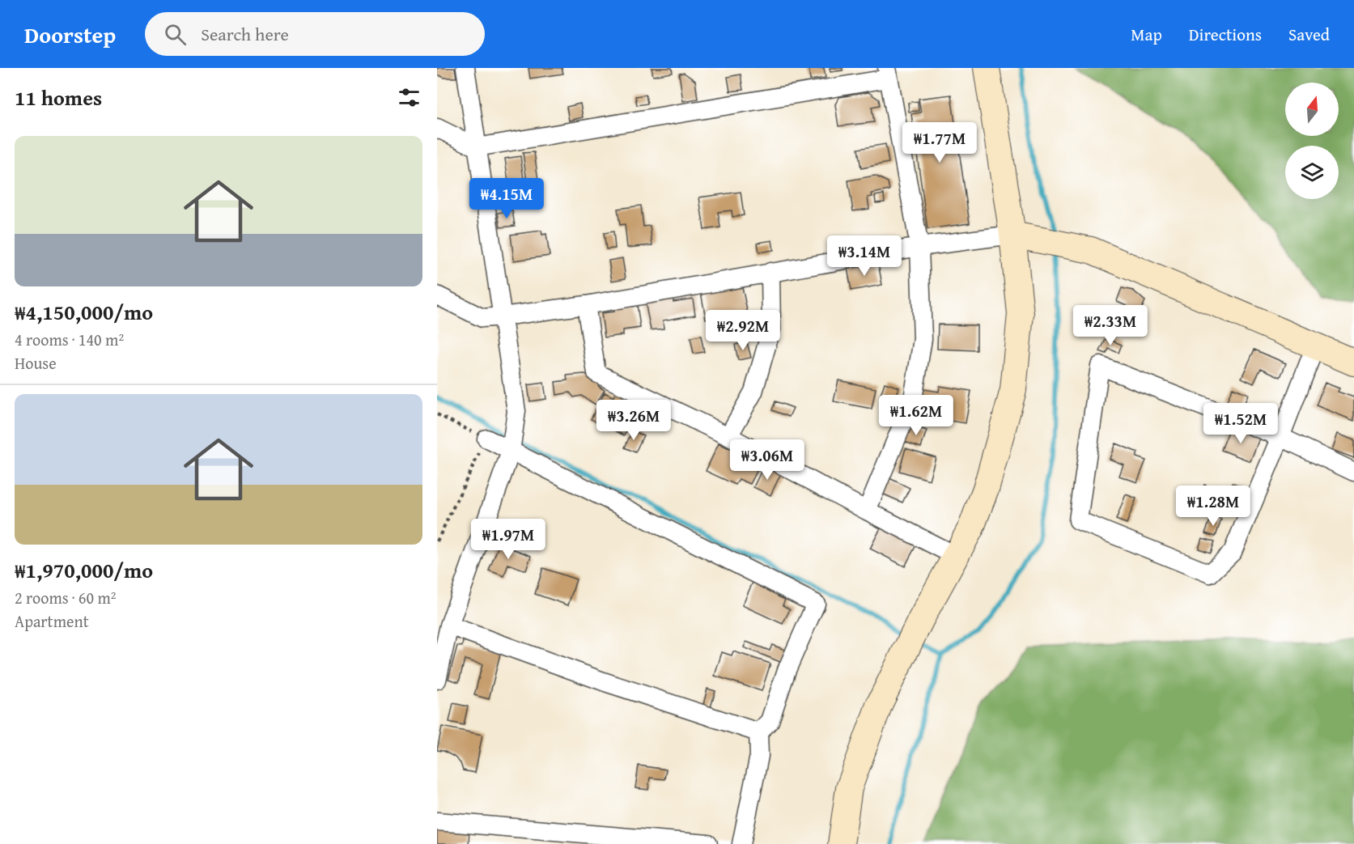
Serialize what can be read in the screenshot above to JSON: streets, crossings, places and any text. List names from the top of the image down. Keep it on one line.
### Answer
{"north":"top","page":{"header":"Doorstep","search":"Search here","nav":["Map","Directions","Saved"],"heading":"11 homes","price":["₩1.77M","₩4.15M","₩3.14M","₩2.33M","₩2.92M","₩1.62M","₩3.26M","₩1.52M","₩3.06M","₩1.28M","₩1.97M"],"list":[{"name":"₩4,150,000/mo","note":"4 rooms · 140 m² · House"},{"name":"₩1,970,000/mo","note":"2 rooms · 60 m² · Apartment"}]}}
